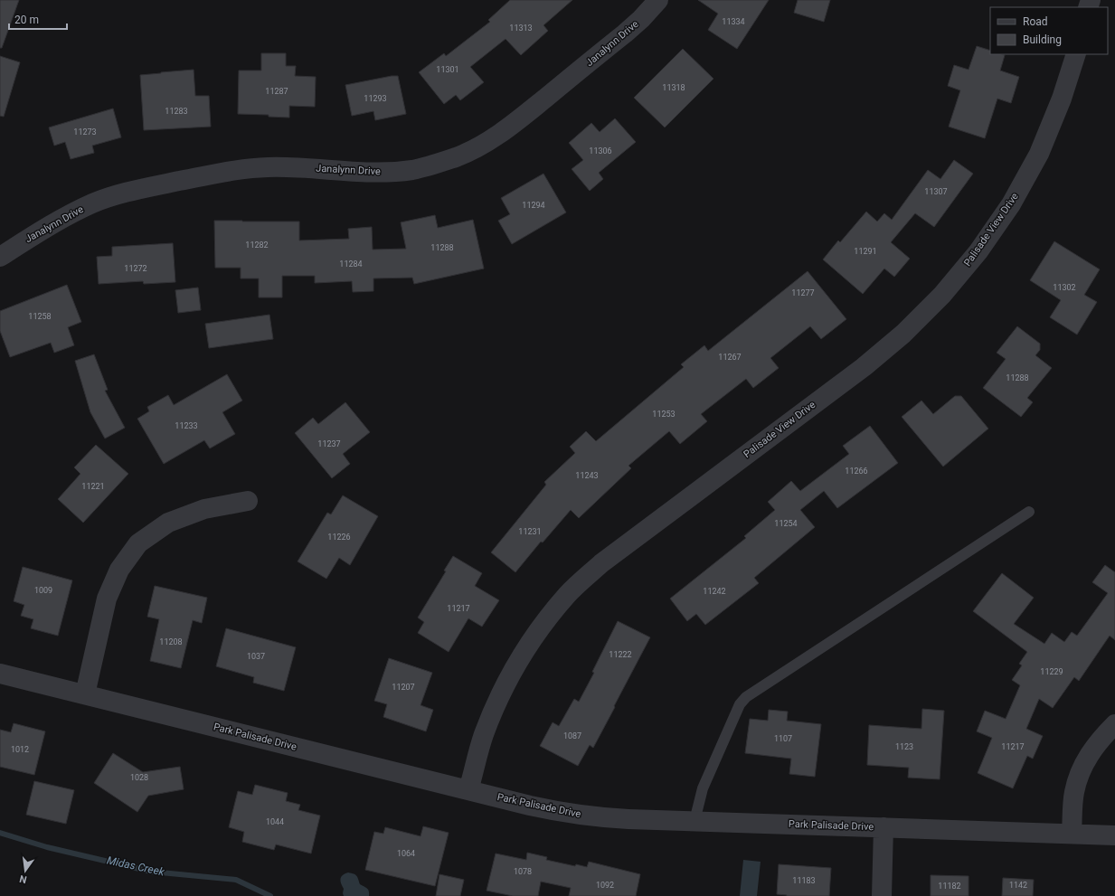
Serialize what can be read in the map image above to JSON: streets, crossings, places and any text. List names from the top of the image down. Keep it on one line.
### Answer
{"streets":{"street":["Janalynn Drive","Palisade View Drive","Park Palisade Drive"]},"crossings":[["Palisade View Drive","Park Palisade Drive"]],"water":["Midas Creek"],"house_numbers":["11334","11313","11301","11318","11287","11293","11283","11273","11306","11307","11294","11282","11288","11291","11284","11272","11302","11277","11258","11267","11288","11253","11233","11237","11266","11243","11221","11254","11231","11226","1009","11242","11217","11208","11222","1037","11229","11207","1087","1107","1123","11217","1012","1028","1044","1064","1078","11183","1092","1142","11182"],"legend":["Road","Building"],"scale_bar":"20 m","north":"bottom"}
